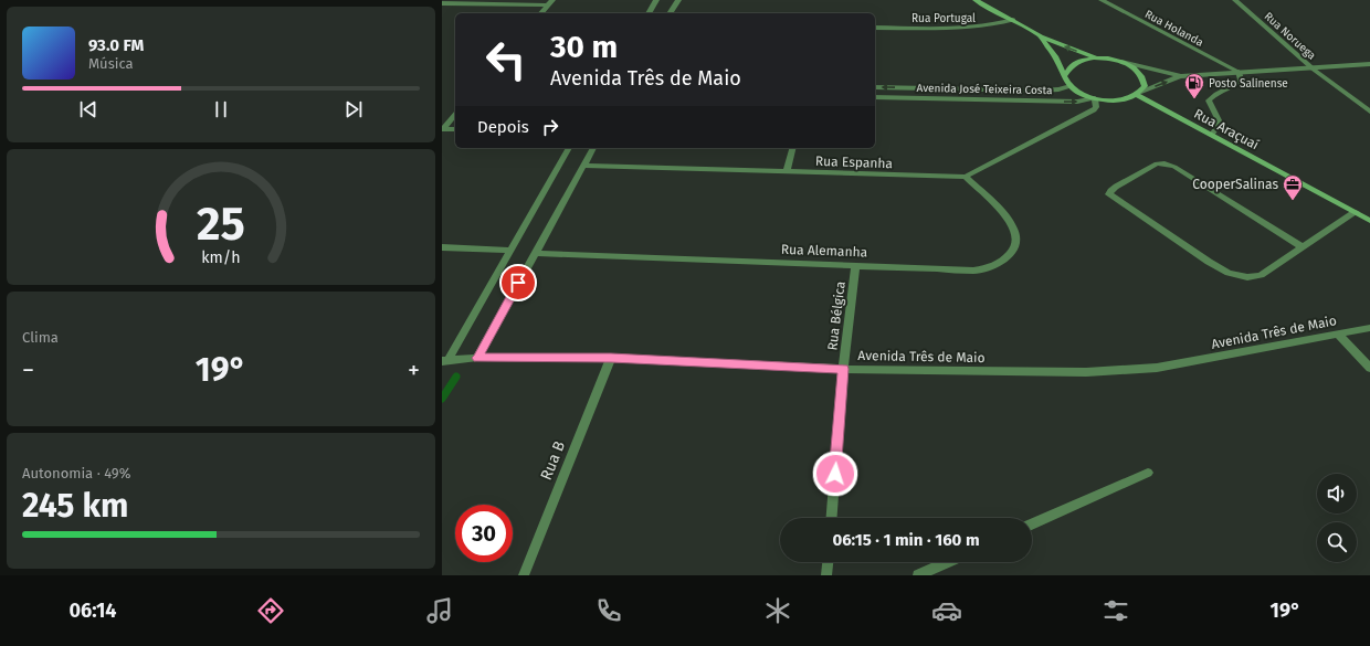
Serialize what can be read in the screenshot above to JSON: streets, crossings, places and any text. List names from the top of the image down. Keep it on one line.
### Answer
{"streets":{"main road":["Rua Araçuaí"],"street":["Rua Portugal","Rua Holanda","Rua Noruega","Avenida José Teixeira Costa","Rua Espanha","Rua Alemanha","Rua Bélgica","Avenida Três de Maio","Rua B"]},"crossings":[["Avenida José Teixeira Costa","Rua Espanha"],["Rua Espanha","Rua Alemanha"],["Rua Alemanha","Rua Bélgica"],["Rua Bélgica","Avenida Três de Maio"],["Avenida Três de Maio","Rua B"]],"places":{"fuel station":["Posto Salinense"],"office":["CooperSalinas"]},"page":{"turn":["30 m","Avenida Três de Maio"],"song":["93.0 FM","Música"],"then":"Depois","tile":["Clima",["Autonomia · 49%","245 km"]],"heat":["−","19°","+"],"limit":"30","trip":"06:15 · 1 min · 160 m","tabs":["06:14","19°"],"gauge":["25","km/h"]}}
